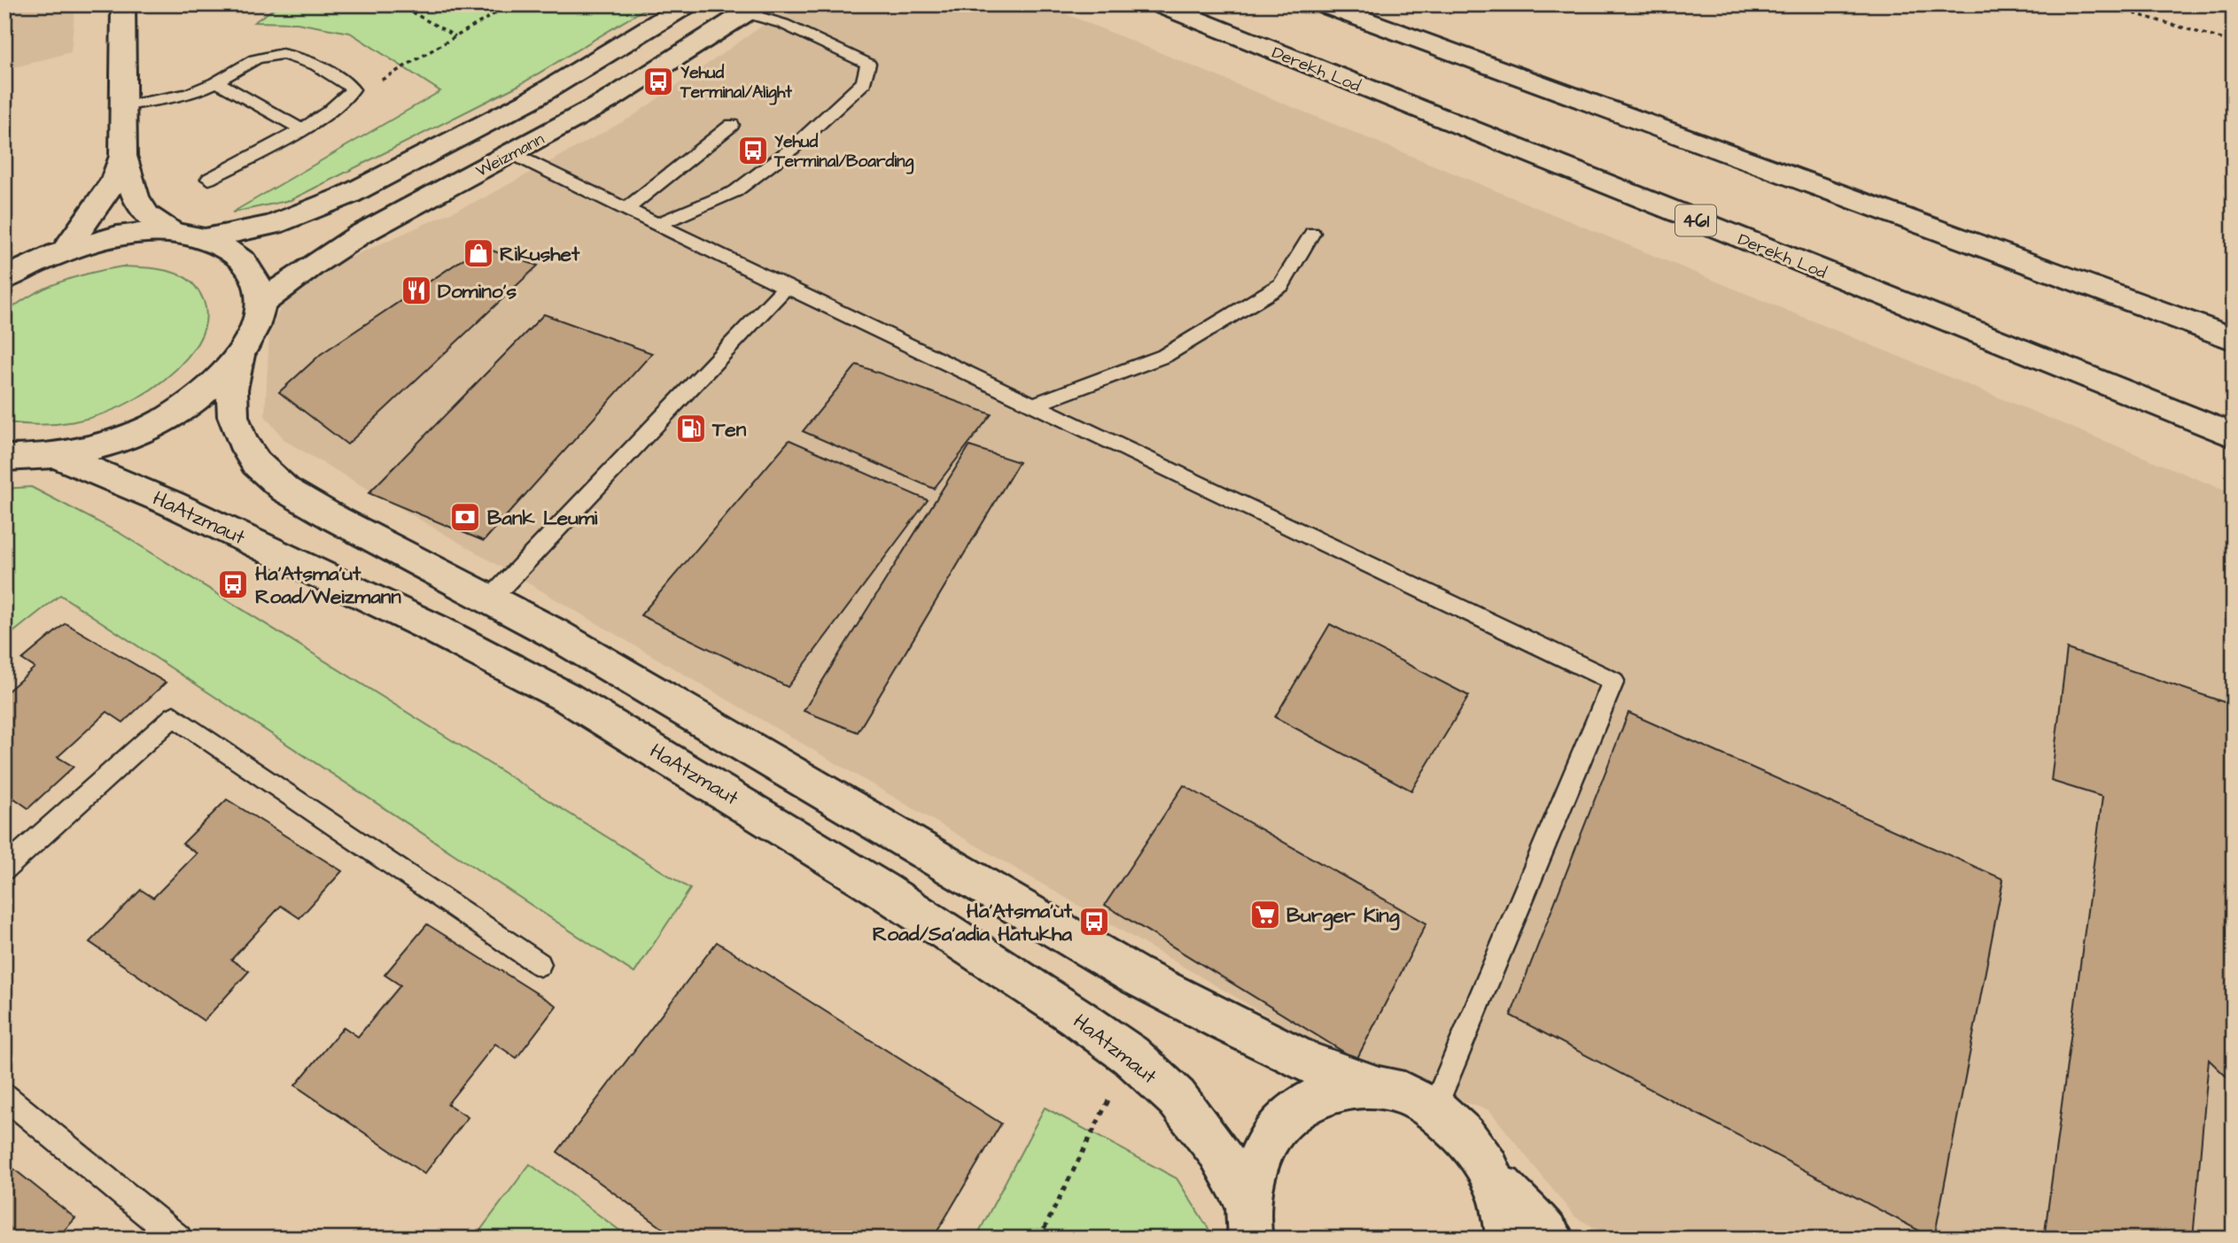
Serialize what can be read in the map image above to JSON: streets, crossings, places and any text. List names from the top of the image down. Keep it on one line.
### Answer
{"streets":{"street":["Derekh Lod","Weizmann","461","HaAtzmaut"]},"places":{"bus stop":["Yehud Terminal/Alight","Yehud Terminal/Boarding","Ha'Atsma'ut Road/Weizmann","Ha'Atsma'ut Road/Sa'adia Hatukha"],"shop":["Rikushet"],"restaurant":["Domino's"],"fuel station":["Ten"],"bank":["Bank Leumi"],"supermarket":["Burger King"]}}
